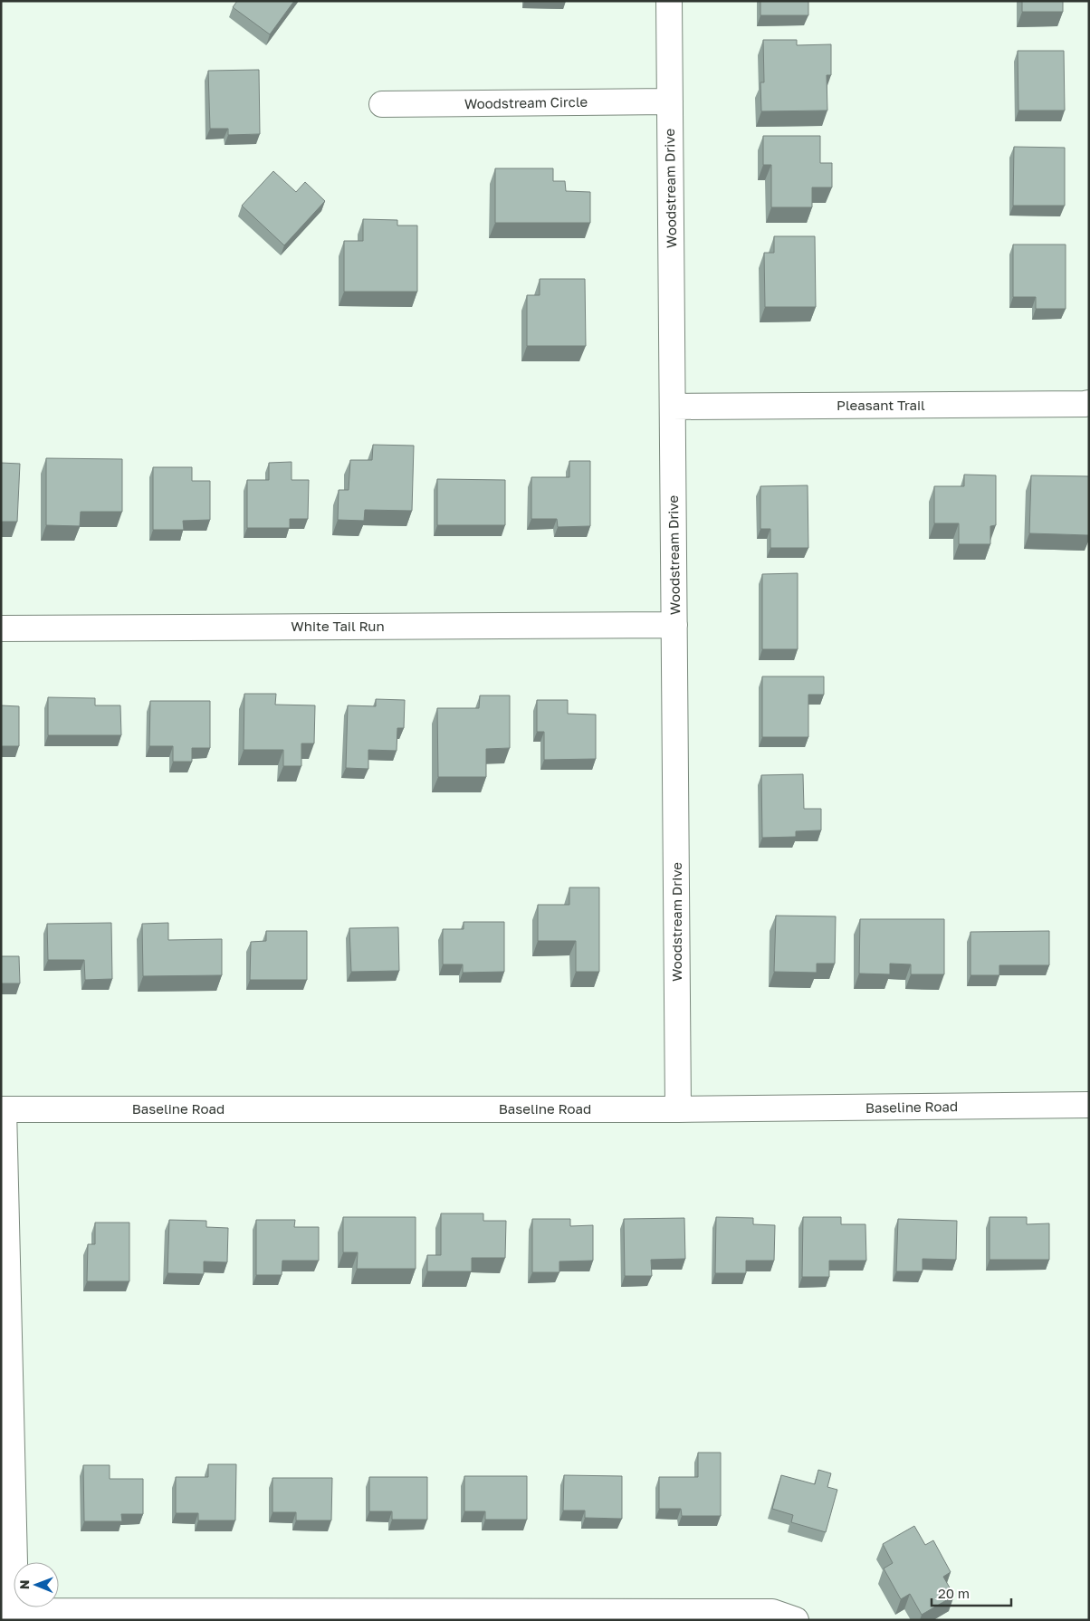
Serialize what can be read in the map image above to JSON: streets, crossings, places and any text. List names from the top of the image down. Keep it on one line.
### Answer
{"streets":{"street":["Woodstream Circle","Woodstream Drive","Pleasant Trail","White Tail Run","Baseline Road"]},"crossings":[["Woodstream Circle","Woodstream Drive"],["Woodstream Drive","Pleasant Trail"],["Woodstream Drive","White Tail Run"],["Woodstream Drive","Baseline Road"]],"scale_bar":"20 m","north":"left"}
